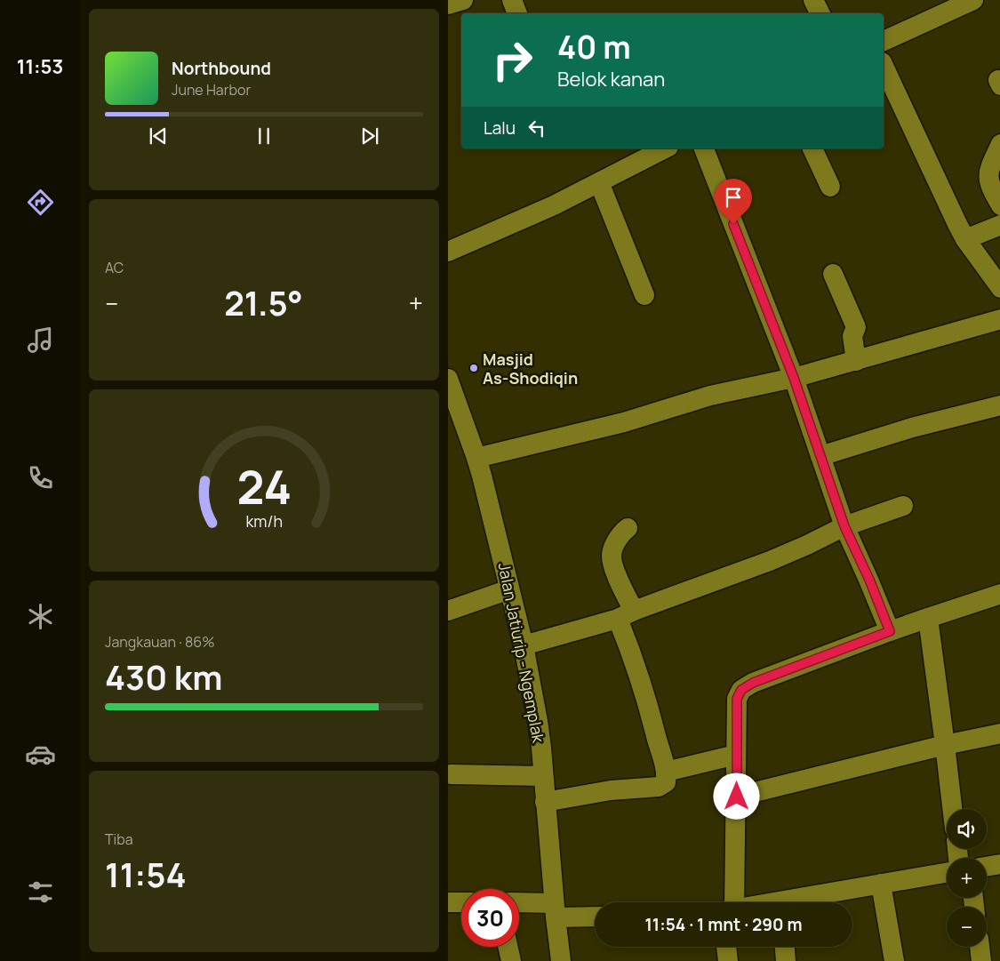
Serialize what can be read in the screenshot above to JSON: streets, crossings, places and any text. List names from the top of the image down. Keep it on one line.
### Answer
{"streets":{"street":["Jalan Jatiurip - Ngemplak"]},"places":["Masjid As-Shodiqin"],"page":{"tabs":"11:53","turn":["40 m","Belok kanan"],"song":["Northbound","June Harbor"],"then":"Lalu","tile":["AC",["Jangkauan · 86%","430 km"],["Tiba","11:54"]],"heat":["−","21.5°","+"],"map_buttons":["+","−"],"limit":"30","trip":"11:54 · 1 mnt · 290 m","gauge":["24","km/h"]}}
